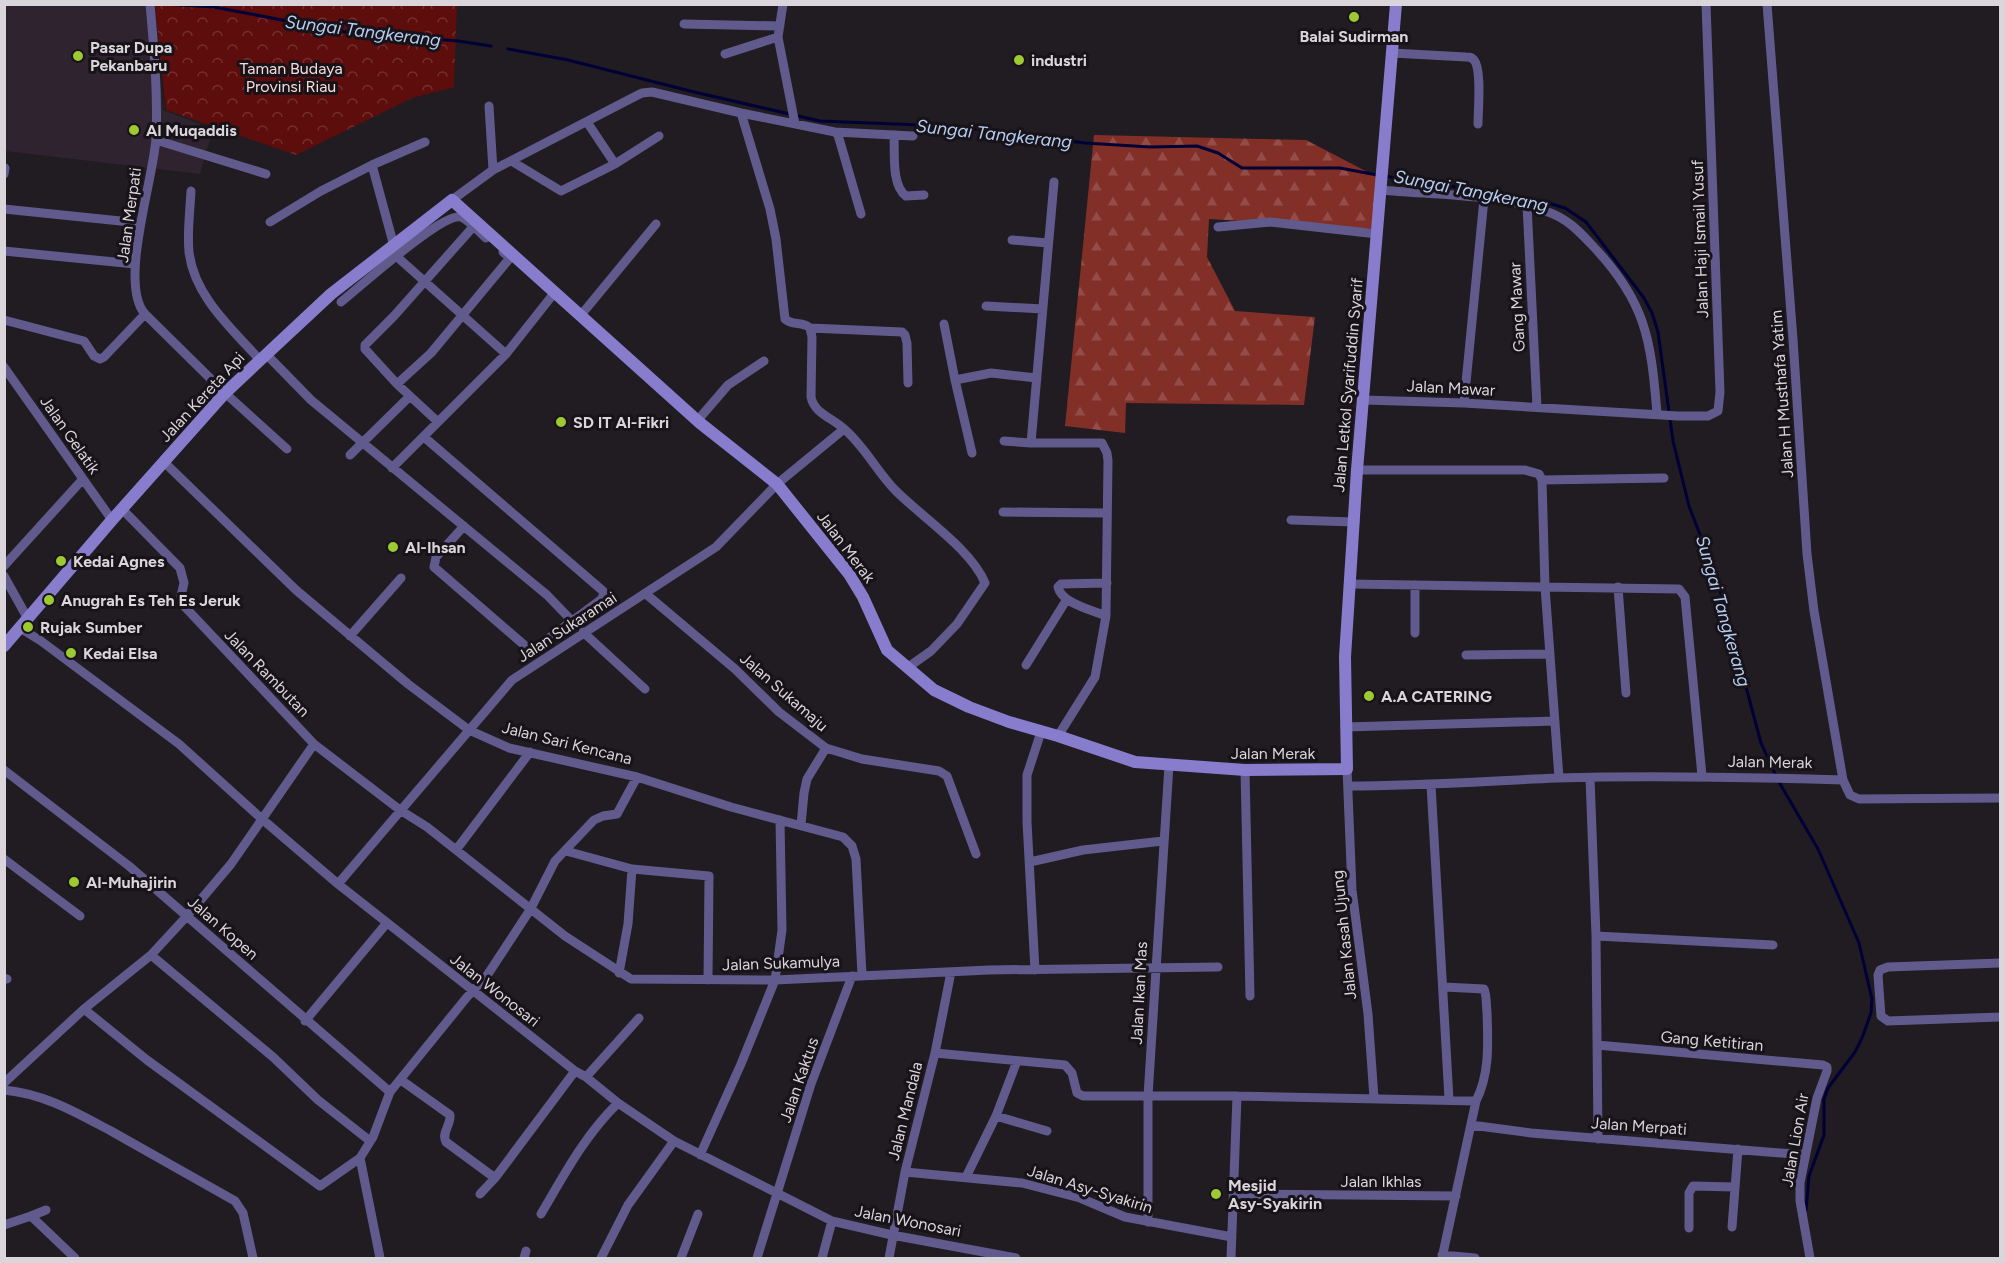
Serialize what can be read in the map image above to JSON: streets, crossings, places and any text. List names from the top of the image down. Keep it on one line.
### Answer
{"streets":{"street":["Jalan Merpati","Jalan Haji Ismail Yusuf","Gang Mawar","Jalan Letkol Syarifuddin Syarif","Jalan Mawar","Jalan H Musthafa Yatim","Jalan Kereta Api","Jalan Gelatik","Jalan Merak","Jalan Sukaramai","Jalan Rambutan","Jalan Sukamaju","Jalan Sari Kencana","Jalan Kopen","Jalan Kasah Ujung","Jalan Sukamulya","Jalan Wonosari","Jalan Ikan Mas","Gang Ketitiran","Jalan Kaktus","Jalan Mandala","Jalan Lion Air","Jalan Ikhlas","Jalan Asy-Syakirin"]},"crossings":[["Jalan Merpati","Jalan Kereta Api"],["Jalan Merpati","Jalan Lion Air"],["Jalan Haji Ismail Yusuf","Jalan Mawar"],["Gang Mawar","Jalan Mawar"],["Jalan Letkol Syarifuddin Syarif","Jalan Mawar"],["Jalan Letkol Syarifuddin Syarif","Jalan Merak"],["Jalan Letkol Syarifuddin Syarif","Jalan Kasah Ujung"],["Jalan H Musthafa Yatim","Jalan Merak"],["Jalan Kereta Api","Jalan Gelatik"],["Jalan Kereta Api","Jalan Merak"],["Jalan Kereta Api","Jalan Rambutan"],["Jalan Kereta Api","Jalan Sari Kencana"],["Jalan Kereta Api","Jalan Wonosari"],["Jalan Merak","Jalan Sukaramai"],["Jalan Merak","Jalan Kasah Ujung"],["Jalan Merak","Jalan Ikan Mas"],["Jalan Sukaramai","Jalan Rambutan"],["Jalan Sukaramai","Jalan Sukamaju"],["Jalan Sukaramai","Jalan Sari Kencana"],["Jalan Sukaramai","Jalan Sukamulya"],["Jalan Sukaramai","Jalan Wonosari"],["Jalan Rambutan","Jalan Sukamulya"],["Jalan Sari Kencana","Jalan Sukamulya"],["Jalan Sari Kencana","Jalan Kaktus"],["Jalan Sukamulya","Jalan Ikan Mas"],["Jalan Sukamulya","Jalan Kaktus"],["Jalan Sukamulya","Jalan Mandala"],["Jalan Wonosari","Jalan Kaktus"],["Jalan Wonosari","Jalan Mandala"],["Jalan Ikan Mas","Jalan Asy-Syakirin"],["Gang Ketitiran","Jalan Lion Air"],["Jalan Mandala","Jalan Asy-Syakirin"]],"water":["Sungai Tangkerang"],"parks":["Taman Budaya Provinsi Riau"],"places":["Balai Sudirman","Pasar Dupa Pekanbaru","industri","Al Muqaddis","SD IT Al-Fikri","Al-Ihsan","Kedai Agnes","Anugrah Es Teh Es Jeruk","Rujak Sumber","Kedai Elsa","A.A CATERING","Al-Muhajirin","Mesjid Asy-Syakirin"]}
